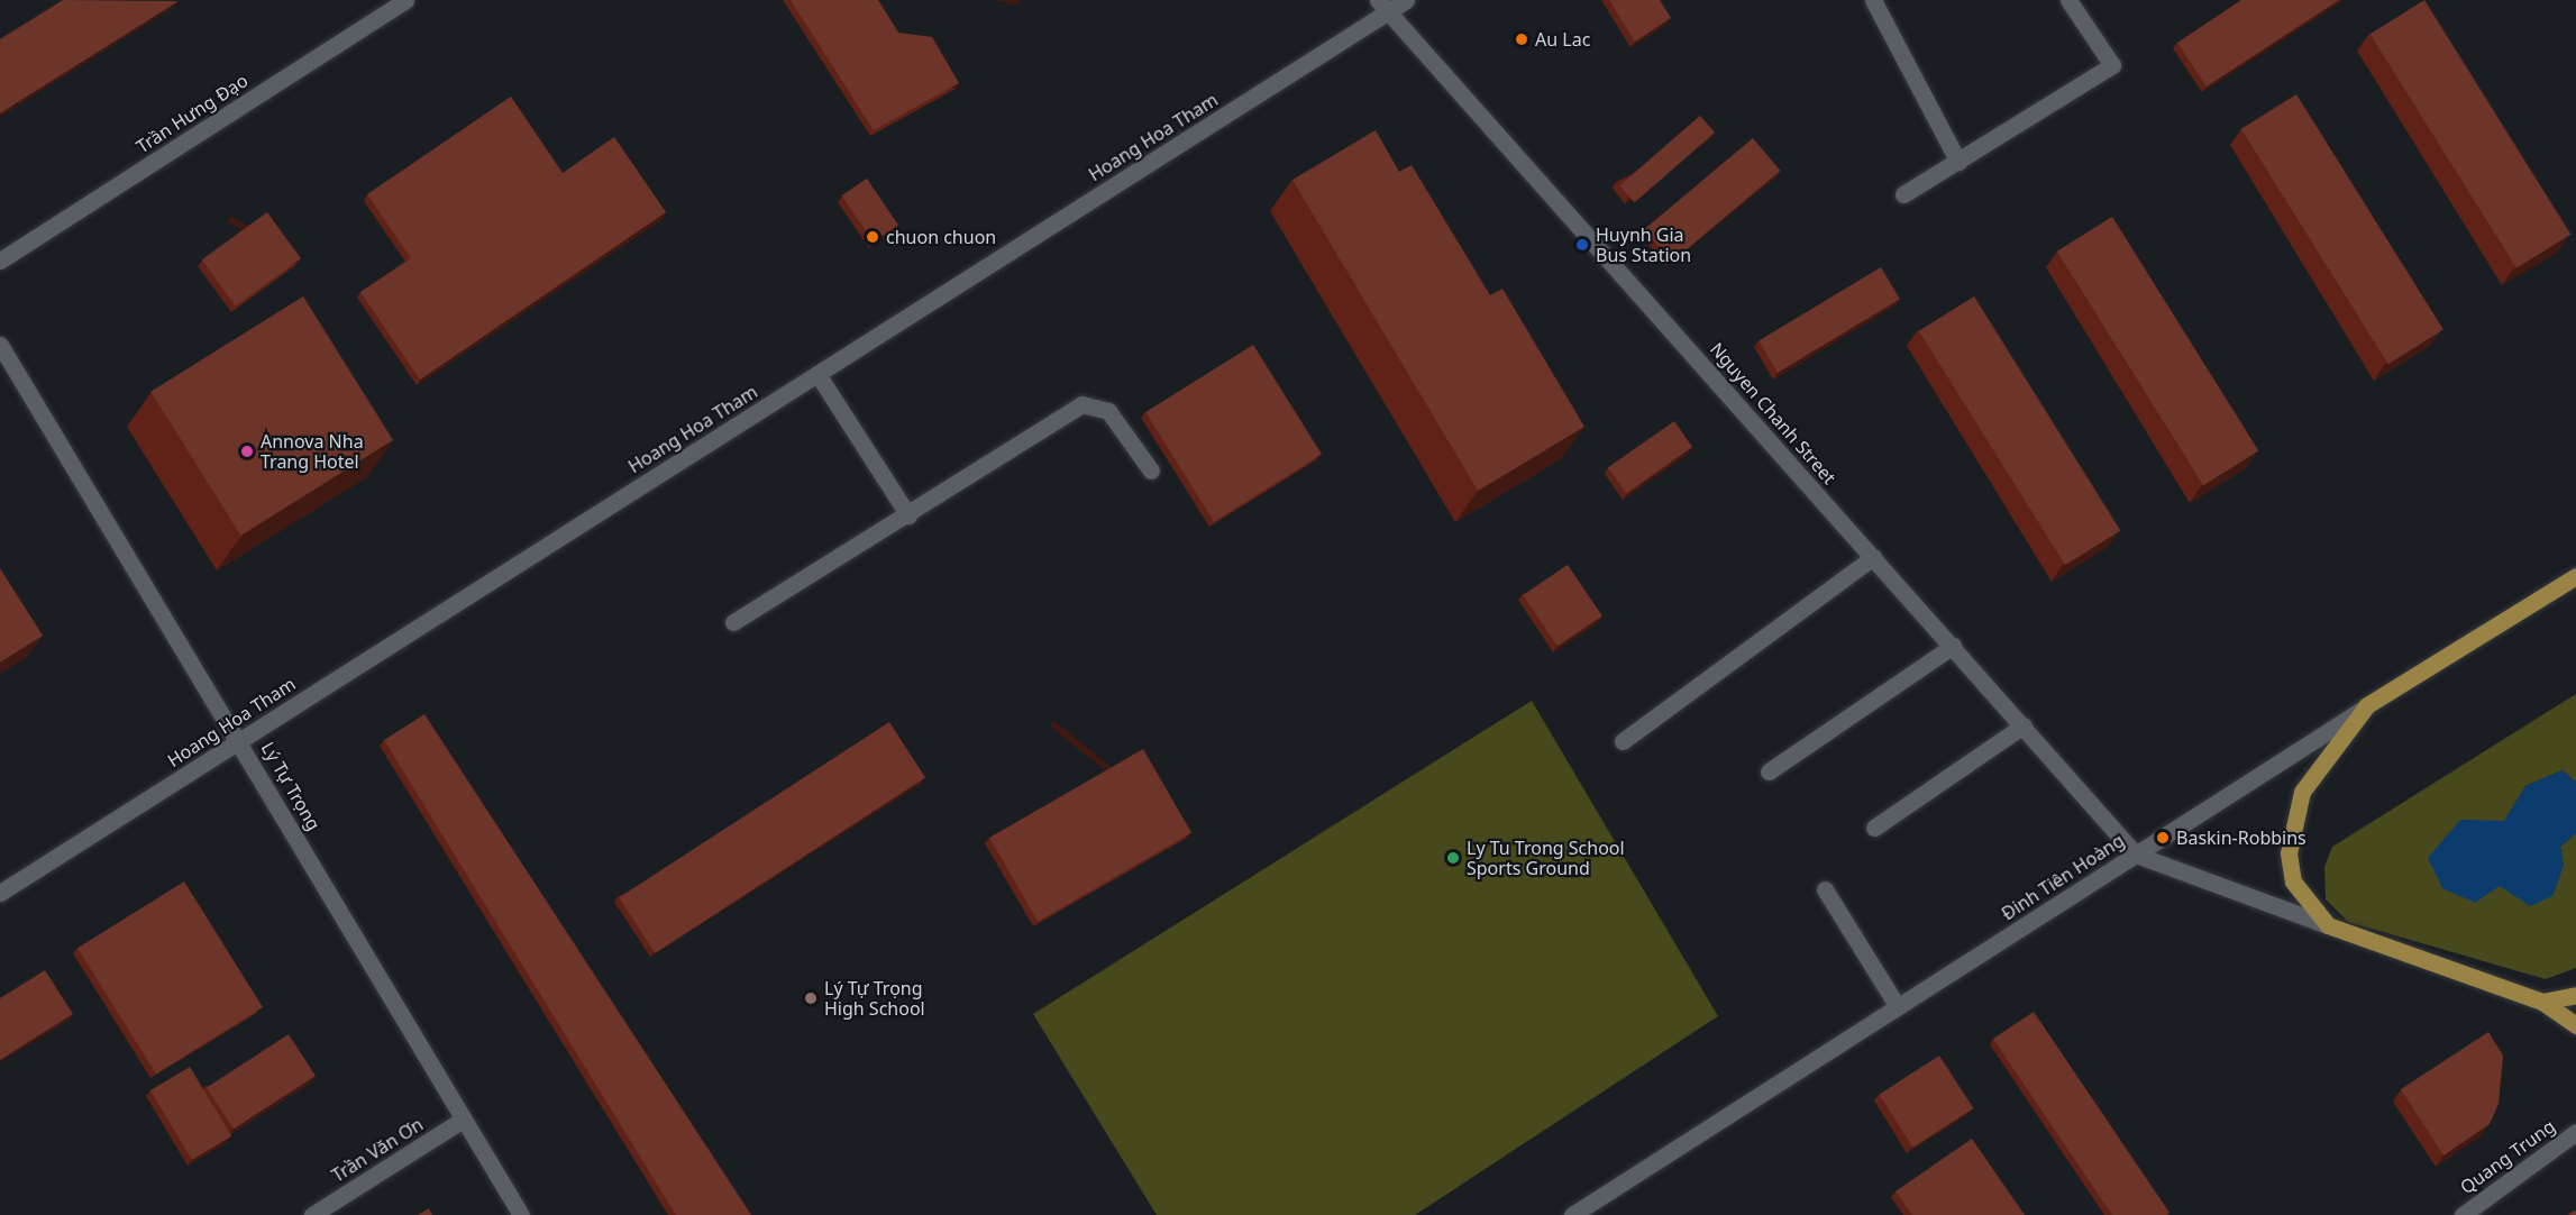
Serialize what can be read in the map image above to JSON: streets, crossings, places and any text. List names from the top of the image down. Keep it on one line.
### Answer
{"streets":{"main road":["Đinh Tiên Hoàng"],"street":["Trần Hưng Đạo","Hoang Hoa Tham","Nguyen Chanh Street","Lý Tự Trọng","Trần Văn Ơn","Quang Trung"]},"crossings":[["Hoang Hoa Tham","Nguyen Chanh Street"],["Hoang Hoa Tham","Lý Tự Trọng"],["Nguyen Chanh Street","Đinh Tiên Hoàng"],["Lý Tự Trọng","Trần Văn Ơn"]],"places":["Au Lac","chuon chuon","Huynh Gia Bus Station","Annova Nha Trang Hotel","Baskin-Robbins","Ly Tu Trong School Sports Ground","Lý Tự Trọng High School"]}
